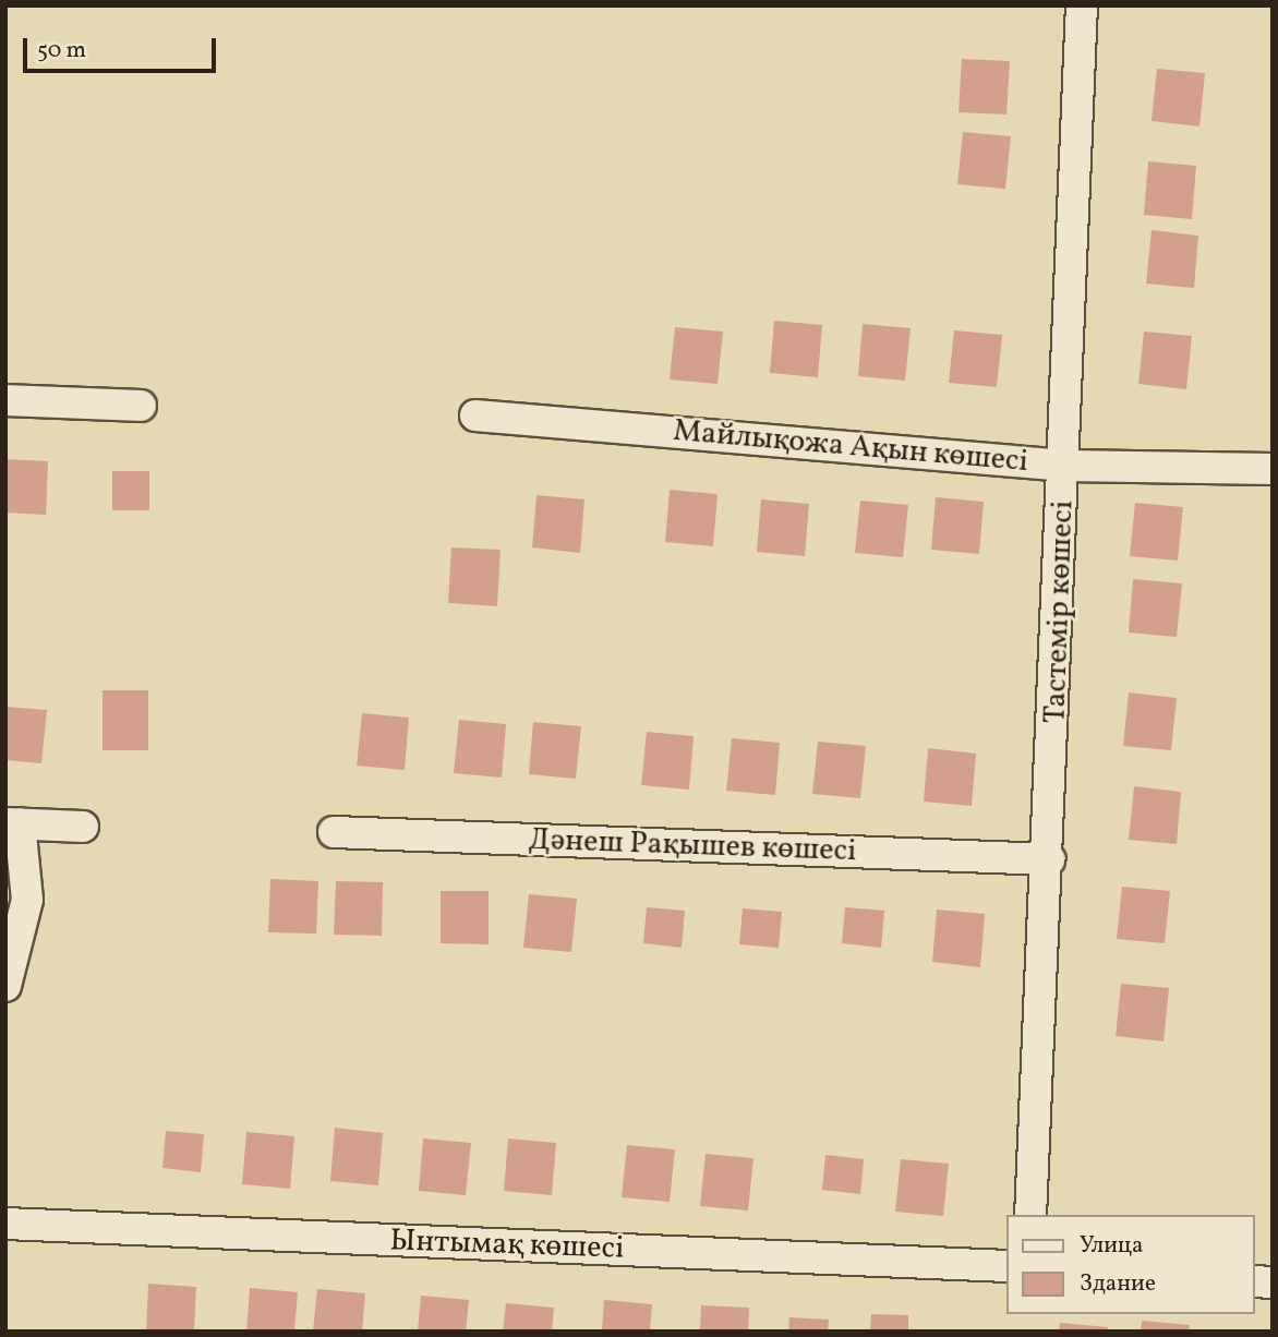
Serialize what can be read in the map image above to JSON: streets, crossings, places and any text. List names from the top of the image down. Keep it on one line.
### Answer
{"streets":{"street":["Майлықожа Ақын көшесі","Тастемір көшесі","Дәнеш Рақышев көшесі","Ынтымақ көшесі"]},"crossings":[["Майлықожа Ақын көшесі","Тастемір көшесі"],["Тастемір көшесі","Дәнеш Рақышев көшесі"]],"legend":["Улица","Здание"],"scale_bar":"50 m"}
